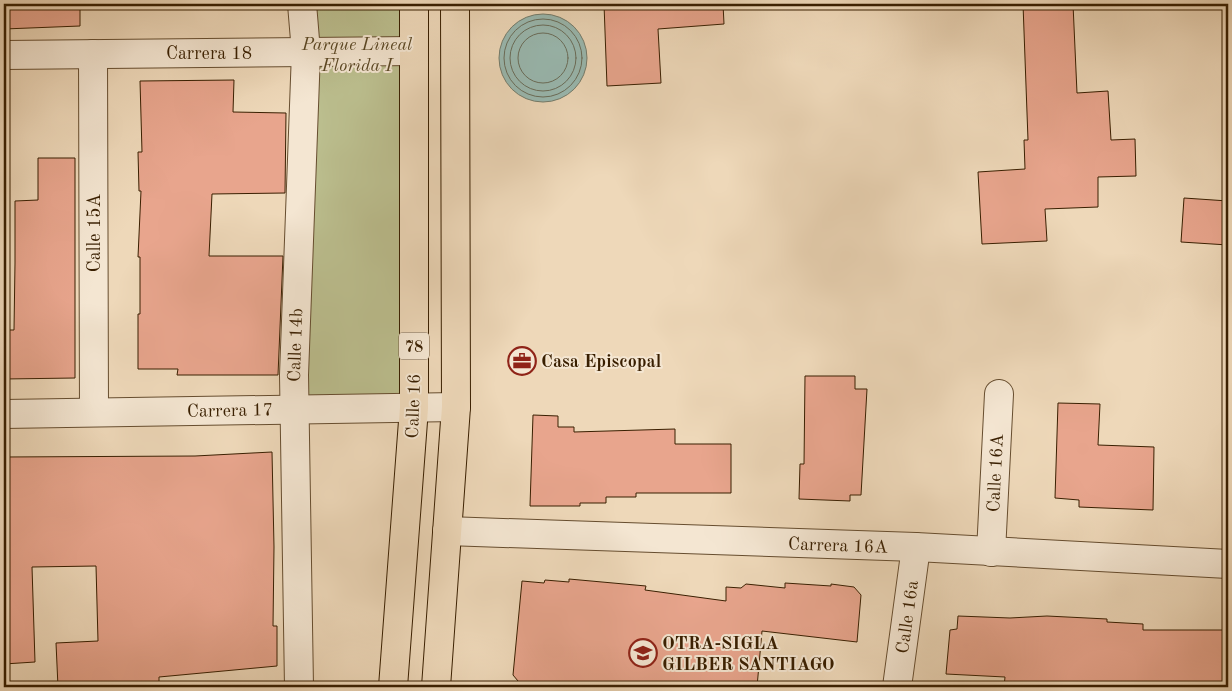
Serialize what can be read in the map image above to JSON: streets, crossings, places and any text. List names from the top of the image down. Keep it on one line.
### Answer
{"streets":{"highway":["78","Calle 16"],"street":["Carrera 18","Calle 15A","Calle 14b","Carrera 17","Calle 16A","Carrera 16A","Calle 16a"]},"crossings":[["Carrera 18","Calle 15A"],["Carrera 18","Calle 14b"],["Carrera 18","Calle 16"],["Calle 15A","Carrera 17"],["Calle 14b","Carrera 17"],["Calle 16","Carrera 17"],["Calle 16A","Carrera 16A"],["Carrera 16A","Calle 16a"]],"parks":["Parque Lineal Florida I"],"places":{"office":["Casa Episcopal"],"school or university":["OTRA-SIGLA GILBER SANTIAGO"]}}
